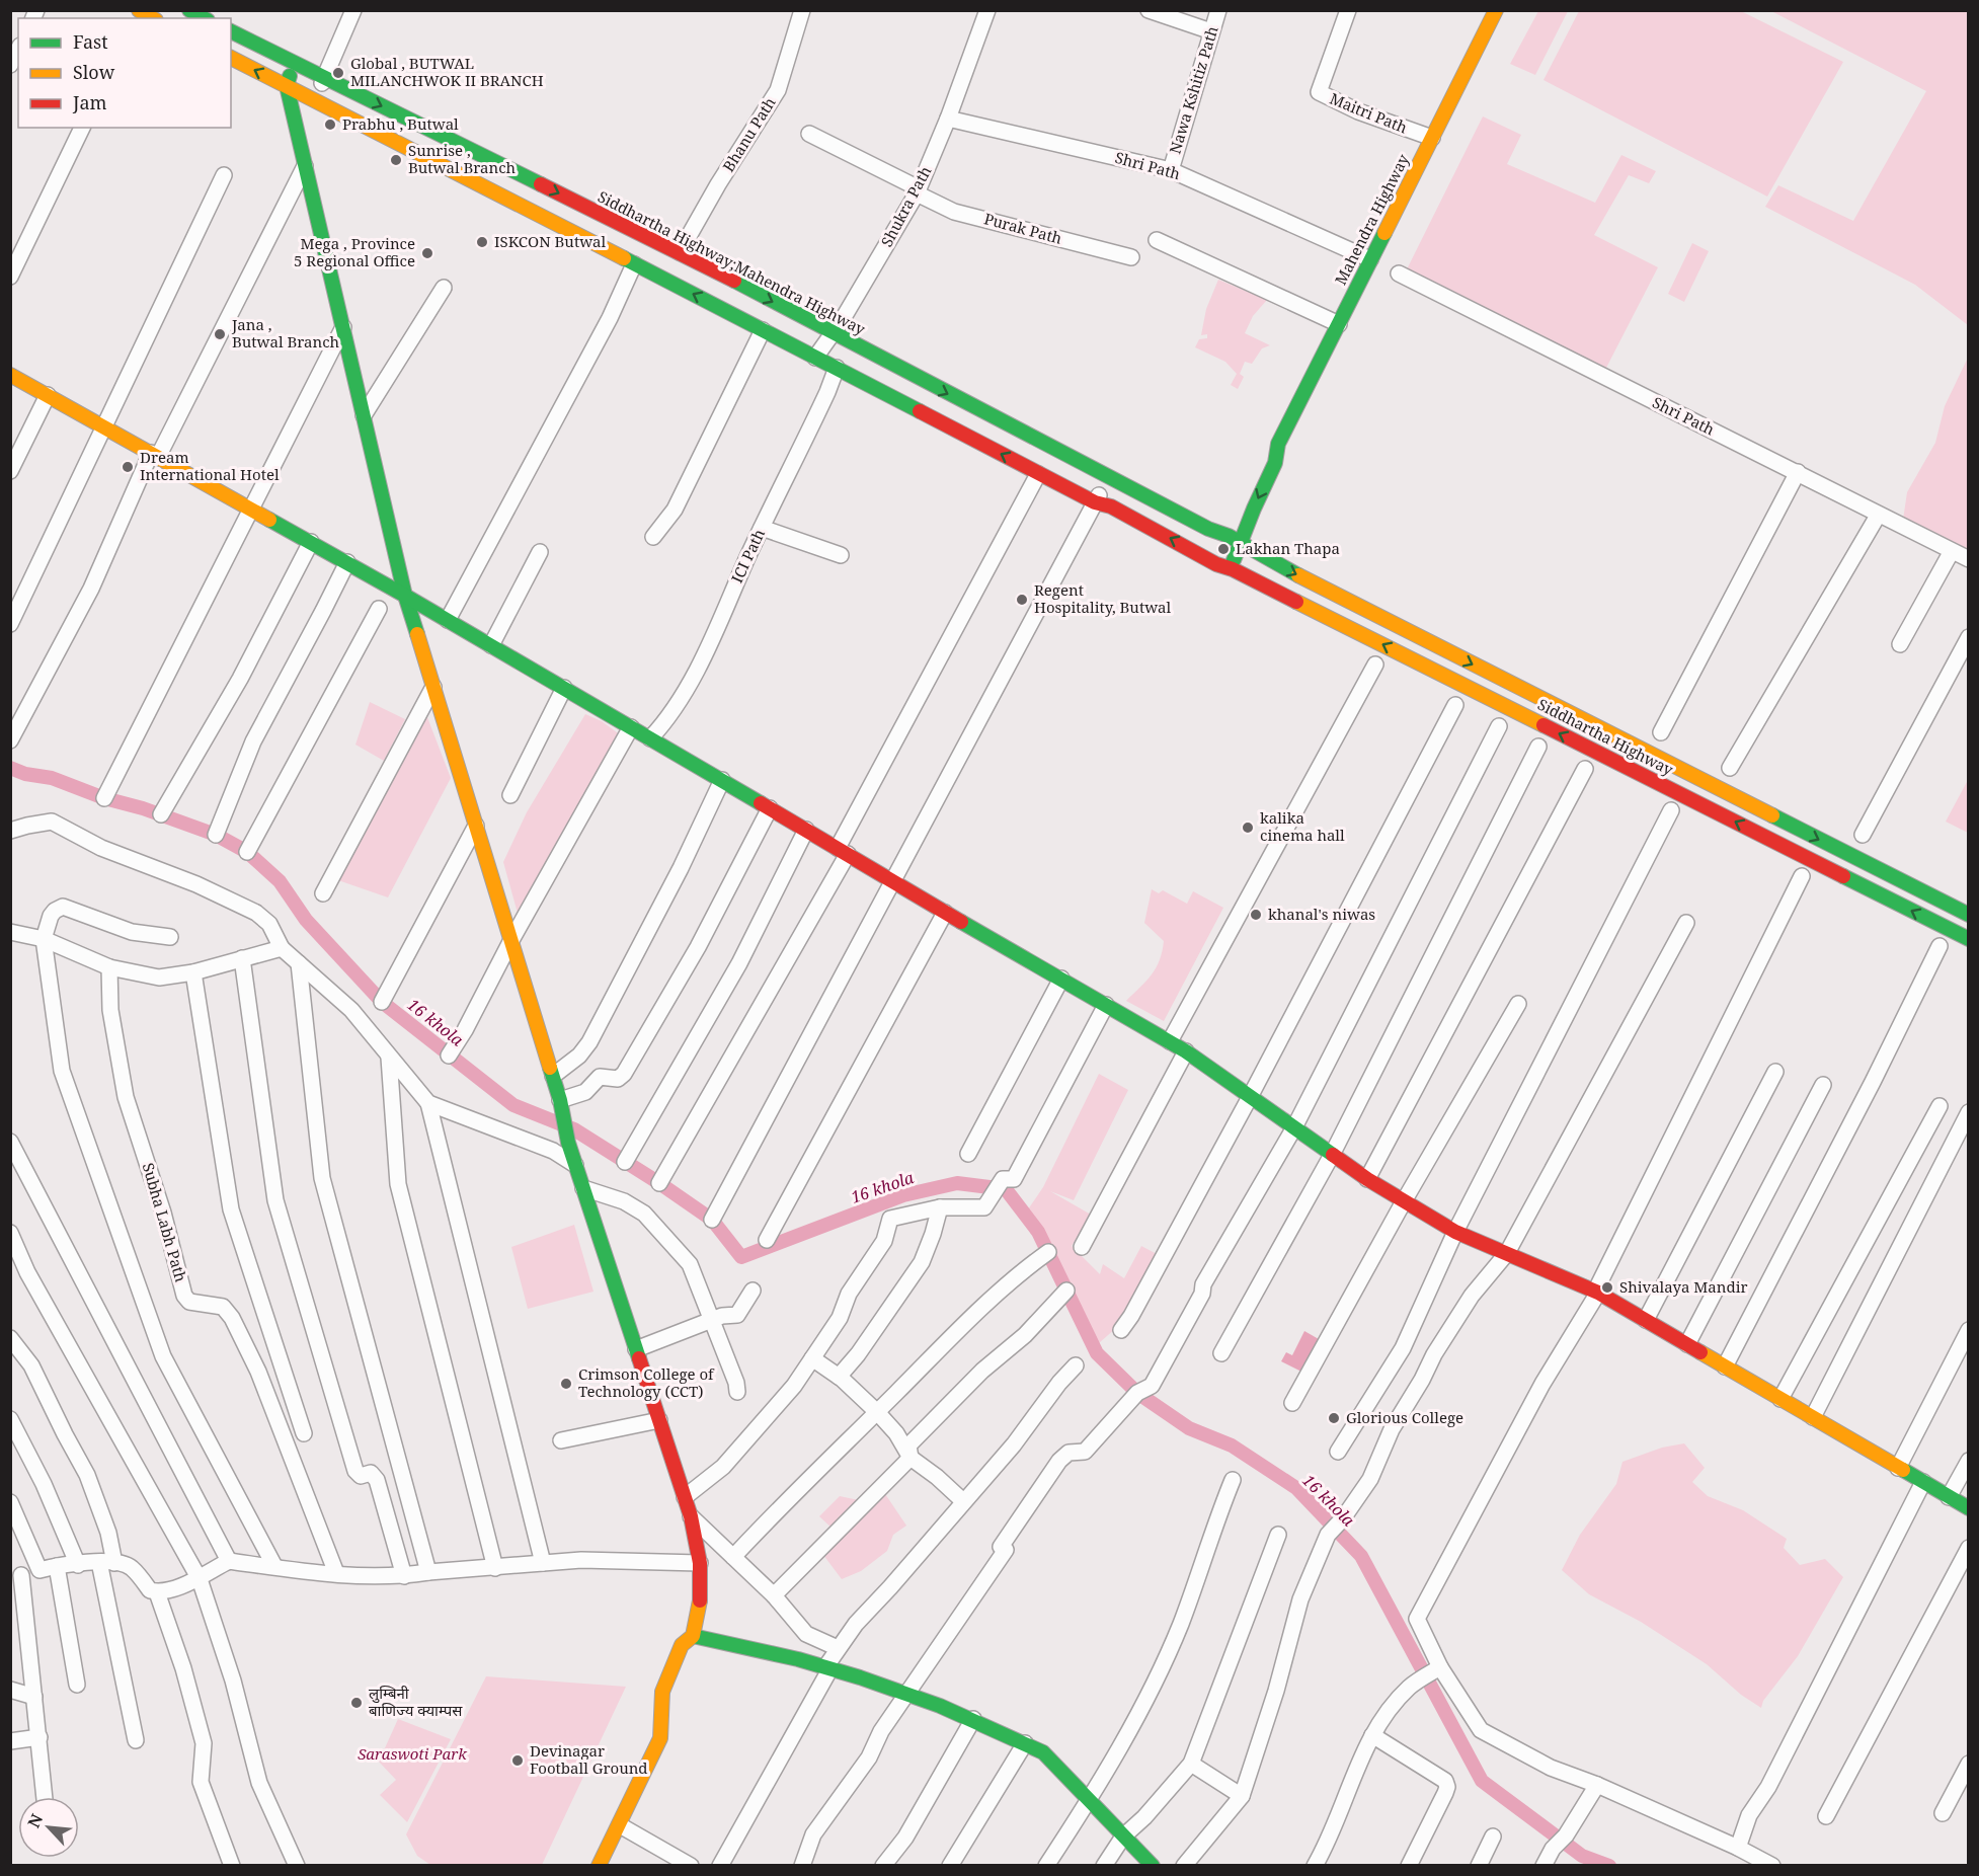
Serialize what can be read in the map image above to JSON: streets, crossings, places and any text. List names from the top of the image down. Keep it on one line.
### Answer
{"streets":{"main road":["Mahendra Highway","Siddhartha Highway;Mahendra Highway","Siddhartha Highway"],"street":["Nawa Kshitiz Path","Maitri Path","Bhanu Path","Shri Path","Shukra Path","Purak Path","ICI Path","Subha Labh Path"]},"crossings":[["Nawa Kshitiz Path","Shri Path"],["Maitri Path","Mahendra Highway"],["Bhanu Path","Siddhartha Highway;Mahendra Highway"],["Shri Path","Shukra Path"],["Shri Path","Mahendra Highway"],["Shukra Path","Purak Path"],["Shukra Path","Siddhartha Highway;Mahendra Highway"],["Mahendra Highway","Siddhartha Highway"],["Siddhartha Highway;Mahendra Highway","Siddhartha Highway"]],"water":["16 khola"],"parks":["Saraswoti Park"],"places":["Global , BUTWAL MILANCHWOK II BRANCH","Prabhu , Butwal","Sunrise , Butwal Branch","ISKCON Butwal","Mega , Province 5 Regional Office","Jana , Butwal Branch","Dream International Hotel","Lakhan Thapa","Regent Hospitality, Butwal","kalika cinema hall","khanal's niwas","Shivalaya Mandir","Crimson College of Technology (CCT)","Glorious College","लुम्बिनी बाणिज्य क्याम्पस","Devinagar Football Ground"],"legend":["Fast","Slow","Jam"],"north":"top left"}
